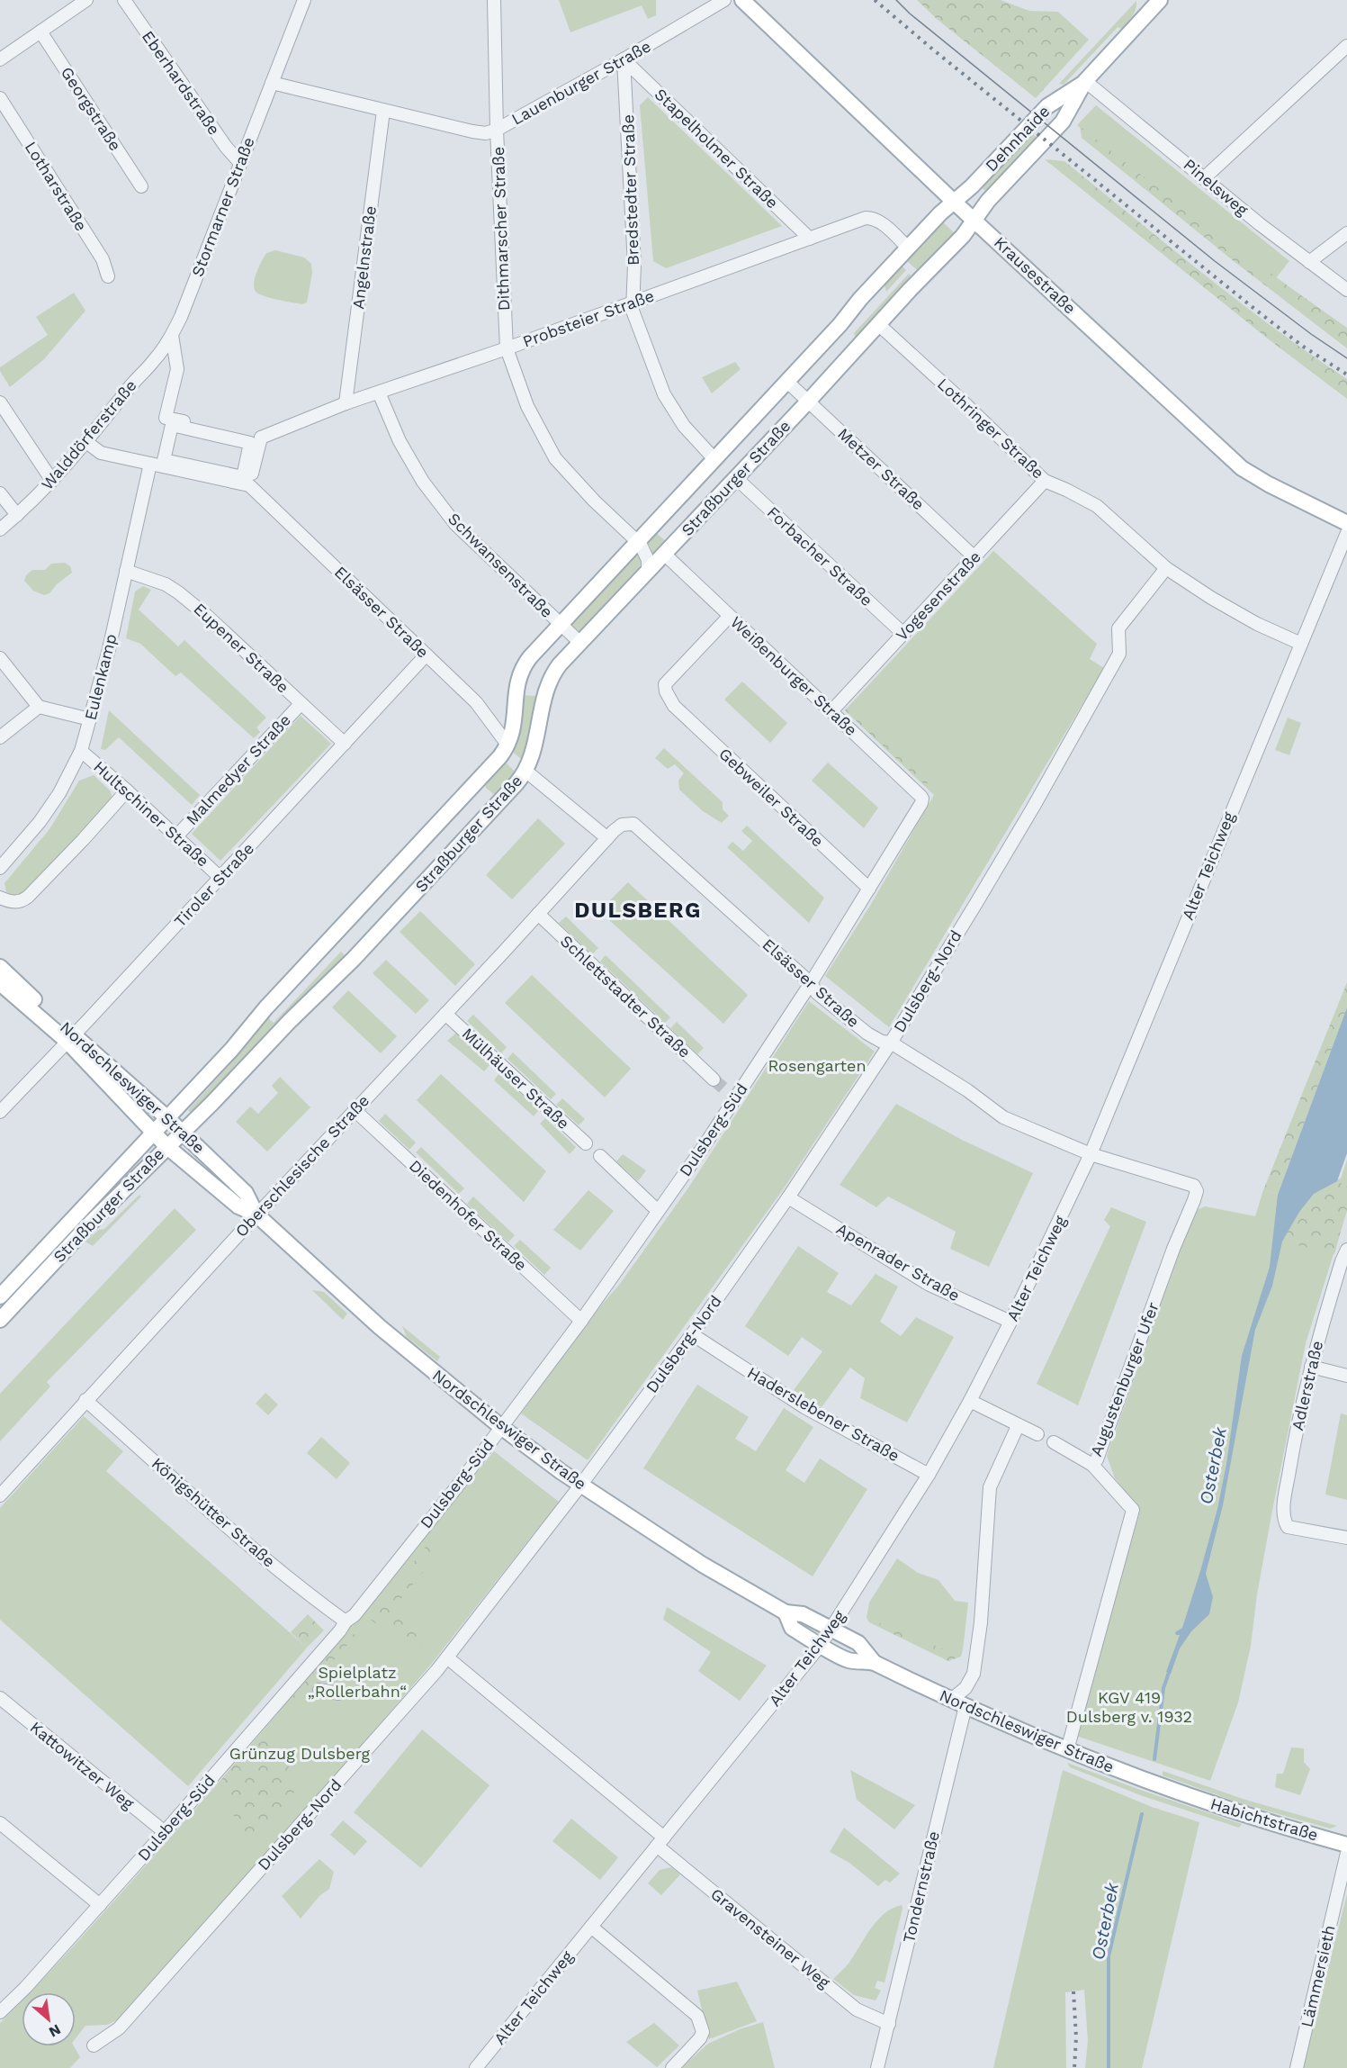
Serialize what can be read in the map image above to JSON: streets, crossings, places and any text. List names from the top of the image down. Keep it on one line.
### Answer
{"streets":{"main road":["Dehnhaide","Krausestraße","Straßburger Straße","Nordschleswiger Straße","Habichtstraße"],"street":["Eberhardstraße","Lauenburger Straße","Georgstraße","Stapelholmer Straße","Lotharstraße","Pinelsweg","Bredstedter Straße","Stormarner Straße","Dithmarscher Straße","Angelnstraße","Probsteier Straße","Lothringer Straße","Walddörferstraße","Metzer Straße","Forbacher Straße","Schwansenstraße","Vogesenstraße","Elsässer Straße","Eupener Straße","Weißenburger Straße","Eulenkamp","Malmedyer Straße","Gebweiler Straße","Hultschiner Straße","Alter Teichweg","Tiroler Straße","Dulsberg-Nord","Schlettstadter Straße","Mülhäuser Straße","Dulsberg-Süd","Oberschlesische Straße","Diedenhofer Straße","Apenrader Straße","Augustenburger Ufer","Adlerstraße","Haderslebener Straße","Königshütter Straße","Kattowitzer Weg","Tondernstraße","Gravensteiner Weg","Lämmersieth"]},"crossings":[["Eberhardstraße","Stormarner Straße"],["Lauenburger Straße","Stapelholmer Straße"],["Lauenburger Straße","Bredstedter Straße"],["Lauenburger Straße","Stormarner Straße"],["Lauenburger Straße","Dithmarscher Straße"],["Lauenburger Straße","Angelnstraße"],["Dehnhaide","Pinelsweg"],["Dehnhaide","Krausestraße"],["Dehnhaide","Straßburger Straße"],["Stapelholmer Straße","Bredstedter Straße"],["Stapelholmer Straße","Probsteier Straße"],["Bredstedter Straße","Probsteier Straße"],["Bredstedter Straße","Straßburger Straße"],["Stormarner Straße","Walddörferstraße"],["Dithmarscher Straße","Probsteier Straße"],["Dithmarscher Straße","Straßburger Straße"],["Angelnstraße","Probsteier Straße"],["Krausestraße","Straßburger Straße"],["Probsteier Straße","Straßburger Straße"],["Probsteier Straße","Schwansenstraße"],["Lothringer Straße","Straßburger Straße"],["Lothringer Straße","Vogesenstraße"],["Lothringer Straße","Alter Teichweg"],["Lothringer Straße","Dulsberg-Nord"],["Metzer Straße","Straßburger Straße"],["Metzer Straße","Vogesenstraße"],["Straßburger Straße","Forbacher Straße"],["Straßburger Straße","Schwansenstraße"],["Straßburger Straße","Elsässer Straße"],["Straßburger Straße","Weißenburger Straße"],["Straßburger Straße","Nordschleswiger Straße"],["Forbacher Straße","Vogesenstraße"],["Vogesenstraße","Weißenburger Straße"],["Elsässer Straße","Alter Teichweg"],["Elsässer Straße","Tiroler Straße"],["Elsässer Straße","Dulsberg-Nord"],["Elsässer Straße","Dulsberg-Süd"],["Elsässer Straße","Oberschlesische Straße"],["Elsässer Straße","Augustenburger Ufer"],["Eupener Straße","Eulenkamp"],["Eupener Straße","Malmedyer Straße"],["Eupener Straße","Tiroler Straße"],["Weißenburger Straße","Gebweiler Straße"],["Weißenburger Straße","Dulsberg-Süd"],["Eulenkamp","Hultschiner Straße"],["Malmedyer Straße","Hultschiner Straße"],["Gebweiler Straße","Dulsberg-Süd"],["Hultschiner Straße","Tiroler Straße"],["Alter Teichweg","Nordschleswiger Straße"],["Alter Teichweg","Apenrader Straße"],["Alter Teichweg","Haderslebener Straße"],["Alter Teichweg","Gravensteiner Weg"],["Tiroler Straße","Nordschleswiger Straße"],["Dulsberg-Nord","Nordschleswiger Straße"],["Dulsberg-Nord","Apenrader Straße"],["Dulsberg-Nord","Haderslebener Straße"],["Dulsberg-Nord","Gravensteiner Weg"],["Schlettstadter Straße","Oberschlesische Straße"],["Mülhäuser Straße","Oberschlesische Straße"],["Nordschleswiger Straße","Dulsberg-Süd"],["Nordschleswiger Straße","Oberschlesische Straße"],["Nordschleswiger Straße","Augustenburger Ufer"],["Nordschleswiger Straße","Habichtstraße"],["Nordschleswiger Straße","Tondernstraße"],["Dulsberg-Süd","Diedenhofer Straße"],["Dulsberg-Süd","Königshütter Straße"],["Dulsberg-Süd","Kattowitzer Weg"],["Oberschlesische Straße","Diedenhofer Straße"],["Oberschlesische Straße","Königshütter Straße"],["Tondernstraße","Gravensteiner Weg"]],"districts":["DULSBERG"],"water":["Osterbek"],"parks":["Rosengarten","Spielplatz „Rollerbahn“","KGV 419 Dulsberg v. 1932","Grünzug Dulsberg"],"north":"bottom right"}
